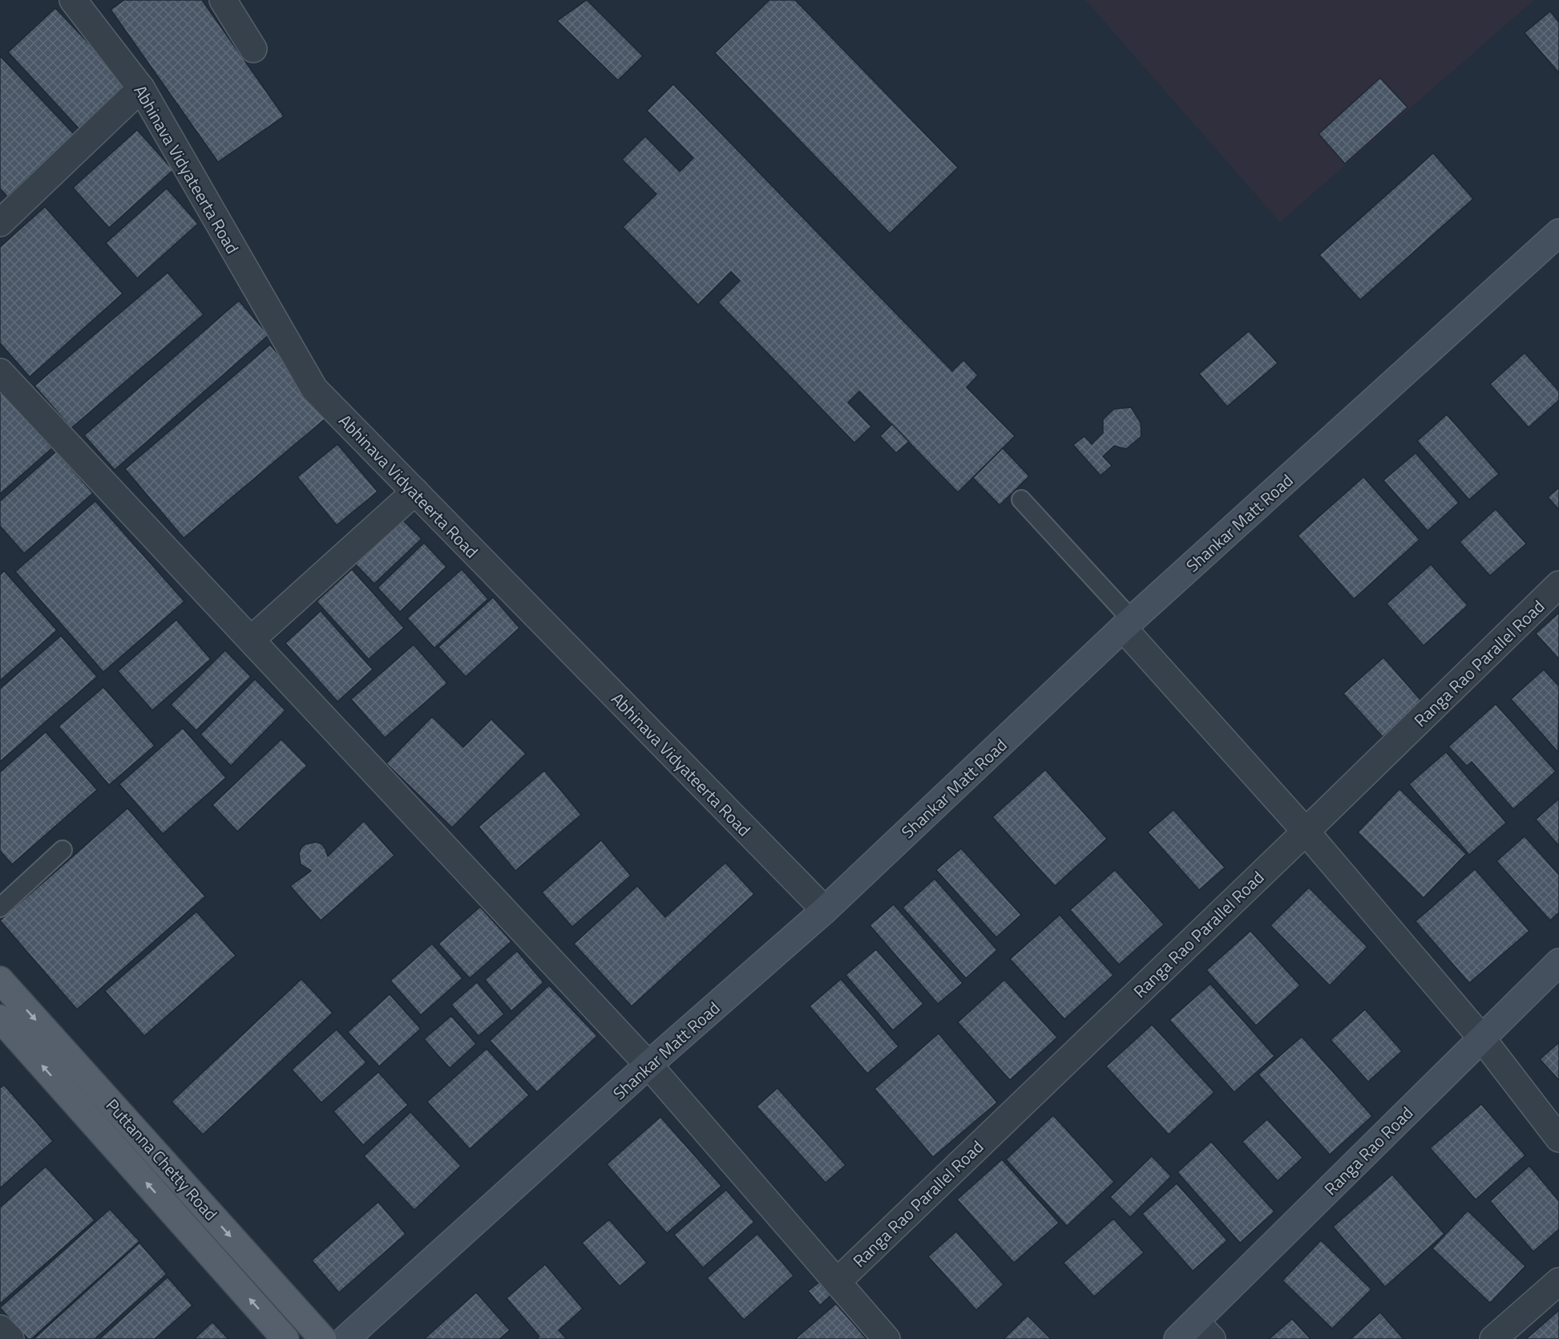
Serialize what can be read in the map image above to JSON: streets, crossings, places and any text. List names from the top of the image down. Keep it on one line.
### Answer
{"streets":{"main road":["Puttanna Chetty Road"],"street":["Abhinava Vidyateerta Road","Shankar Matt Road","Ranga Rao Parallel Road","Ranga Rao Road"]},"crossings":[["Abhinava Vidyateerta Road","Shankar Matt Road"]]}
